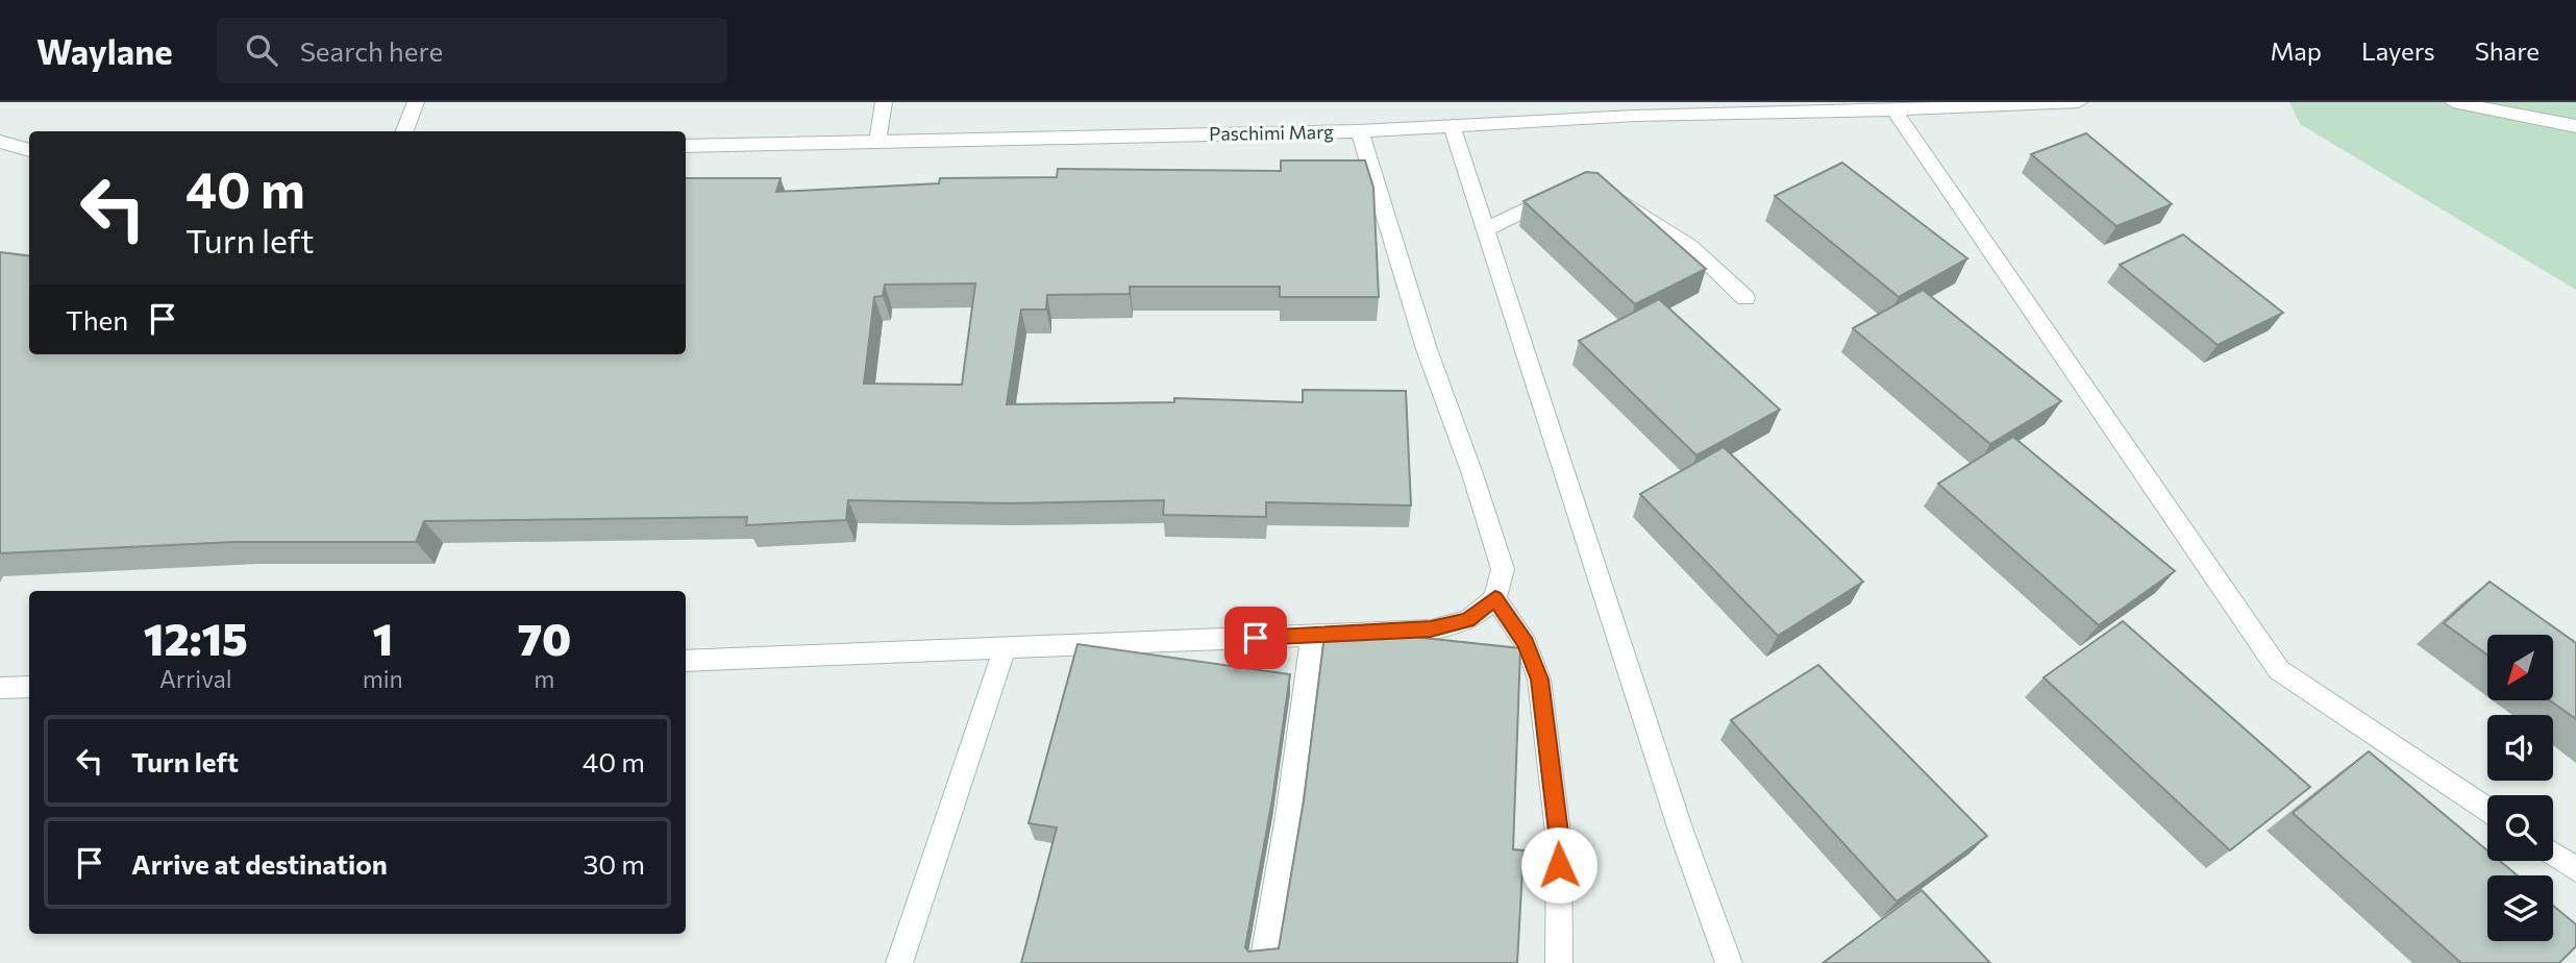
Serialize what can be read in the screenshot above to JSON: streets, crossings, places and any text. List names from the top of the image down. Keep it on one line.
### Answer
{"streets":{"street":["Paschimi Marg"]},"north":"bottom left","page":{"header":"Waylane","search":"Search here","nav":["Map","Layers","Share"],"turn":["40 m","Turn left"],"then":"Then","eta":["12:15","Arrival","1","min","70","m"],"list":[{"name":"Turn left","value":"40 m"},{"name":"Arrive at destination","value":"30 m"}]}}
